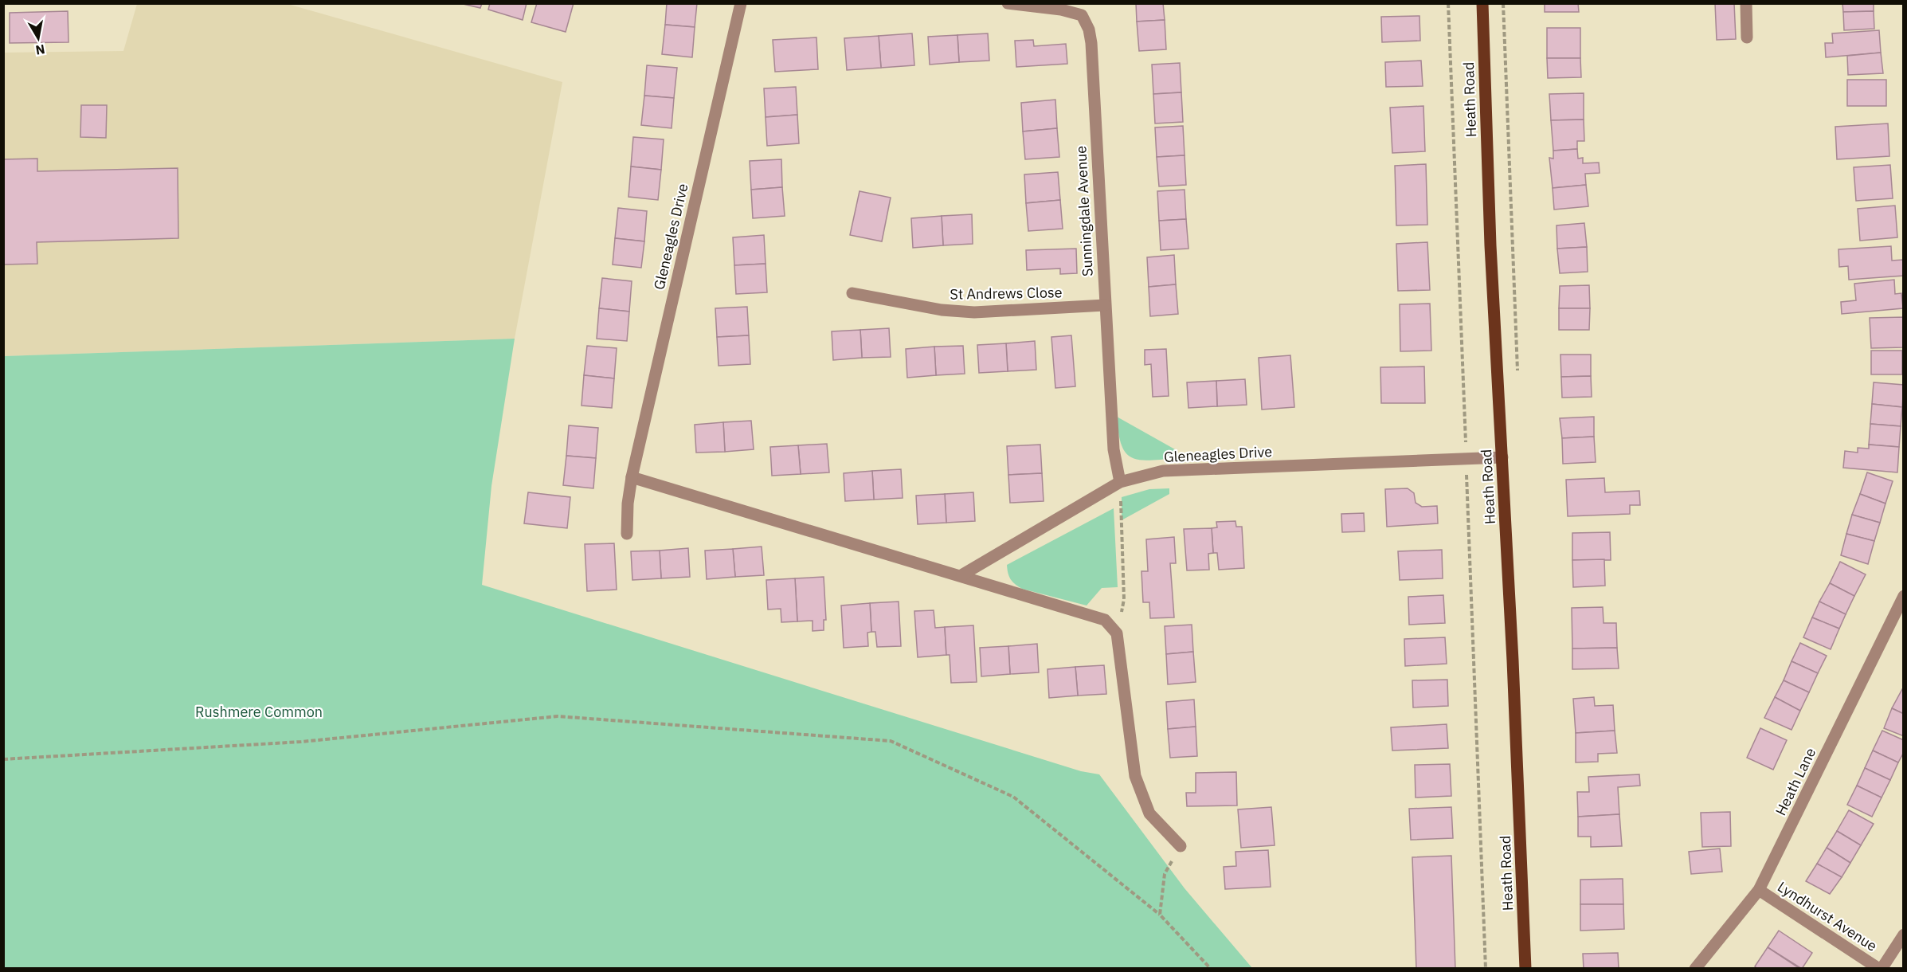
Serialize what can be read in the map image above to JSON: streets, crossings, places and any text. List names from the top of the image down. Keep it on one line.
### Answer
{"streets":{"main road":["Heath Road"],"street":["Sunningdale Avenue","Gleneagles Drive","St Andrews Close","Heath Lane","Lyndhurst Avenue"]},"crossings":[["Heath Road","Gleneagles Drive"],["Sunningdale Avenue","Gleneagles Drive"],["Sunningdale Avenue","St Andrews Close"],["Heath Lane","Lyndhurst Avenue"]],"parks":["Rushmere Common"],"north":"bottom"}
